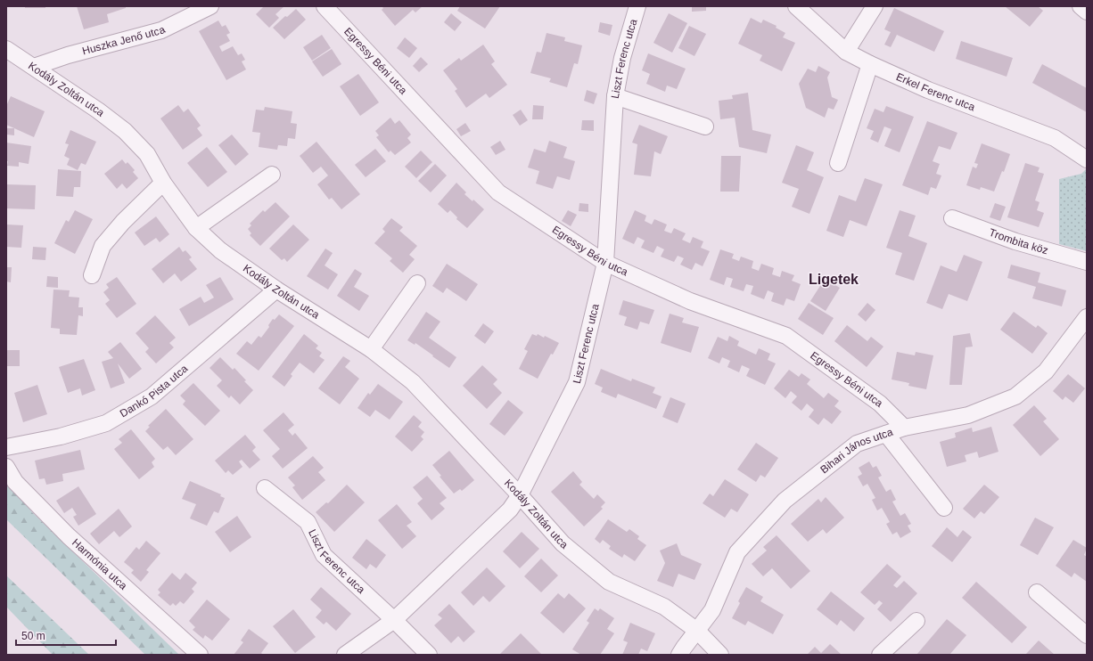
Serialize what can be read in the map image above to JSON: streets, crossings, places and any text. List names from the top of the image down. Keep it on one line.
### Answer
{"streets":{"street":["Huszka Jenő utca","Liszt Ferenc utca","Egressy Béni utca","Kodály Zoltán utca","Erkel Ferenc utca","Trombita köz","Dankó Pista utca","Bihari János utca","Harmónia utca"]},"crossings":[["Huszka Jenő utca","Kodály Zoltán utca"],["Liszt Ferenc utca","Egressy Béni utca"],["Liszt Ferenc utca","Kodály Zoltán utca"],["Egressy Béni utca","Bihari János utca"],["Kodály Zoltán utca","Dankó Pista utca"],["Kodály Zoltán utca","Bihari János utca"]],"districts":["Ligetek"],"scale_bar":"50 m"}
